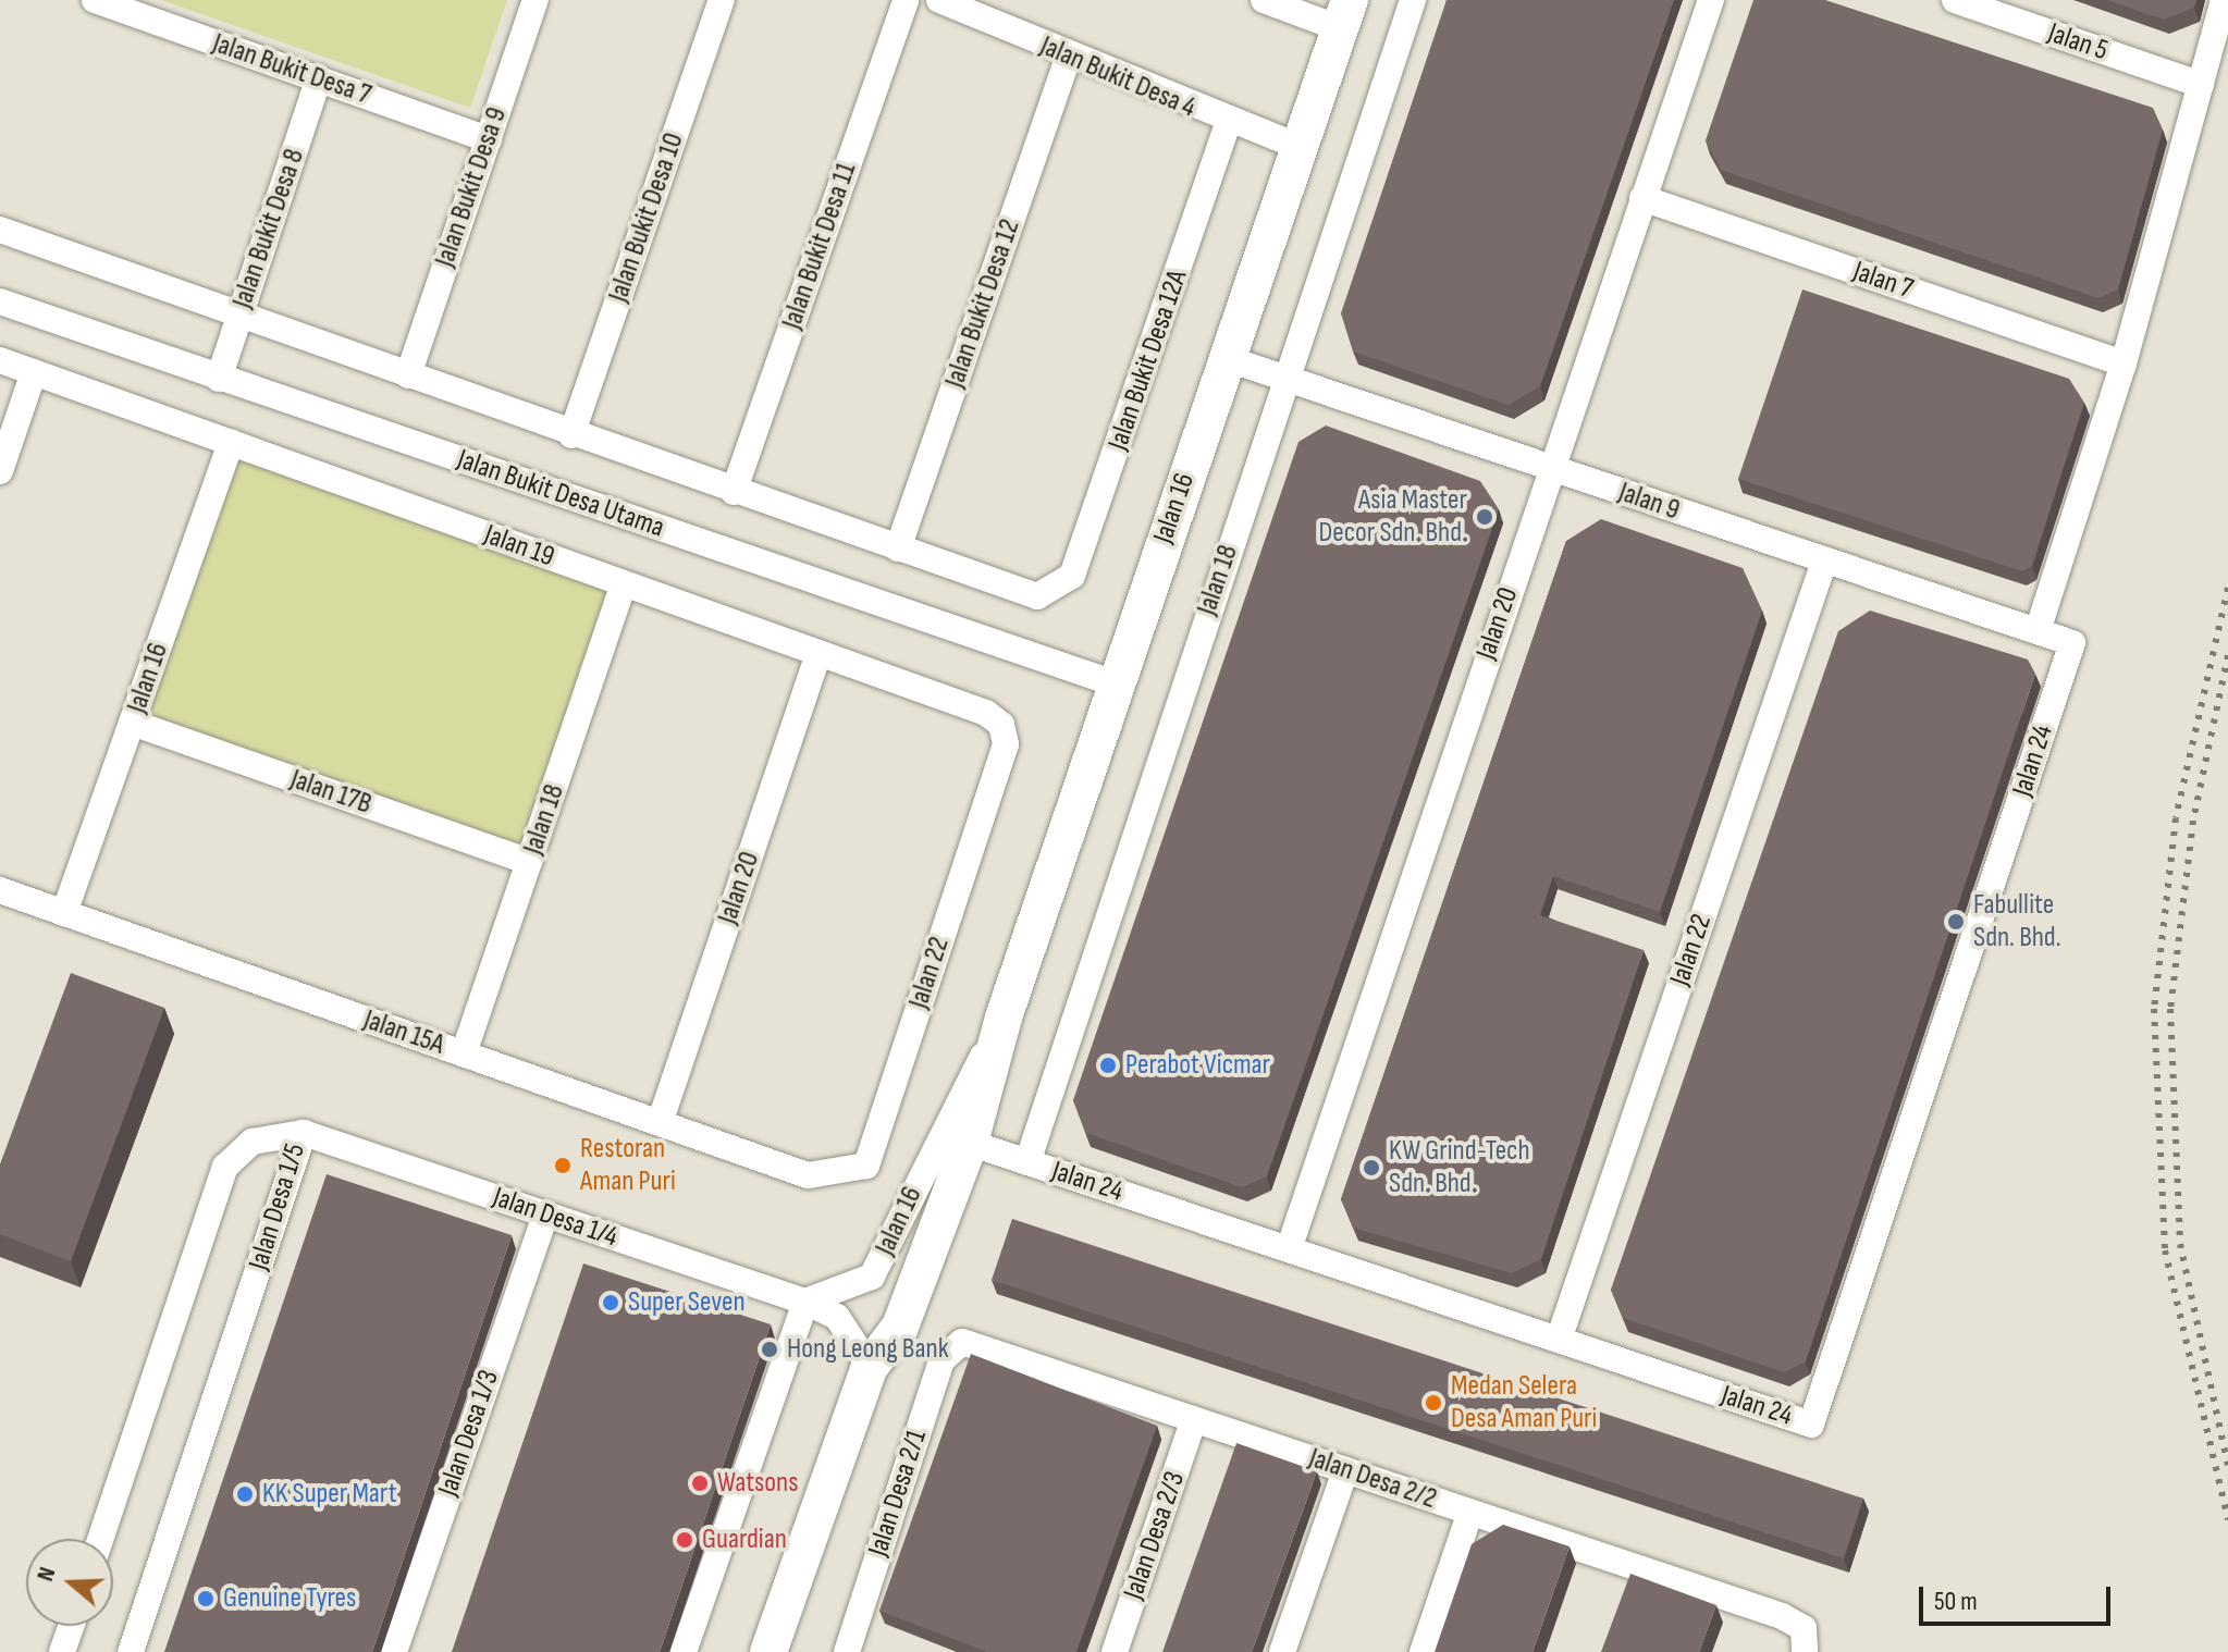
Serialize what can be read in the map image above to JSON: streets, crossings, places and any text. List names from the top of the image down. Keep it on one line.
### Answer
{"streets":{"street":["Jalan 5","Jalan Bukit Desa 7","Jalan Bukit Desa 4","Jalan Bukit Desa 9","Jalan Bukit Desa 10","Jalan Bukit Desa 8","Jalan Bukit Desa 11","Jalan 7","Jalan Bukit Desa 12","Jalan Bukit Desa 12A","Jalan Bukit Desa Utama","Jalan 9","Jalan 16","Jalan 19","Jalan 18","Jalan 20","Jalan 24","Jalan 17B","Jalan 22","Jalan 15A","Jalan Desa 1/5","Jalan Desa 1/4","Jalan Desa 1/3","Jalan Desa 2/2","Jalan Desa 2/1","Jalan Desa 2/3"]},"crossings":[["Jalan Bukit Desa 7","Jalan Bukit Desa 9"],["Jalan Bukit Desa 7","Jalan Bukit Desa 8"],["Jalan Bukit Desa 4","Jalan Bukit Desa 12"],["Jalan Bukit Desa 4","Jalan Bukit Desa 12A"],["Jalan Bukit Desa 4","Jalan 16"],["Jalan Bukit Desa 9","Jalan Bukit Desa Utama"],["Jalan Bukit Desa 10","Jalan Bukit Desa Utama"],["Jalan Bukit Desa 8","Jalan Bukit Desa Utama"],["Jalan Bukit Desa 11","Jalan Bukit Desa Utama"],["Jalan 7","Jalan 20"],["Jalan Bukit Desa 12","Jalan Bukit Desa Utama"],["Jalan Bukit Desa 12A","Jalan Bukit Desa Utama"],["Jalan Bukit Desa Utama","Jalan 16"],["Jalan 9","Jalan 16"],["Jalan 9","Jalan 18"],["Jalan 9","Jalan 20"],["Jalan 9","Jalan 24"],["Jalan 9","Jalan 22"],["Jalan 16","Jalan 19"],["Jalan 16","Jalan 24"],["Jalan 16","Jalan 17B"],["Jalan 16","Jalan 15A"],["Jalan 16","Jalan Desa 1/4"],["Jalan 19","Jalan 18"],["Jalan 19","Jalan 20"],["Jalan 19","Jalan 22"],["Jalan 18","Jalan 24"],["Jalan 18","Jalan 17B"],["Jalan 18","Jalan 15A"],["Jalan 20","Jalan 24"],["Jalan 20","Jalan 15A"],["Jalan 24","Jalan 22"],["Jalan 22","Jalan 15A"],["Jalan Desa 1/5","Jalan Desa 1/4"],["Jalan Desa 1/4","Jalan Desa 1/3"],["Jalan Desa 2/2","Jalan Desa 2/1"],["Jalan Desa 2/2","Jalan Desa 2/3"]],"places":["Asia Master Decor Sdn. Bhd.","Fabullite Sdn. Bhd.","Perabot Vicmar","Restoran Aman Puri","KW Grind-Tech Sdn. Bhd.","Super Seven","Hong Leong Bank","Medan Selera Desa Aman Puri","Watsons","KK Super Mart","Guardian","Genuine Tyres"],"scale_bar":"50 m","north":"left"}
